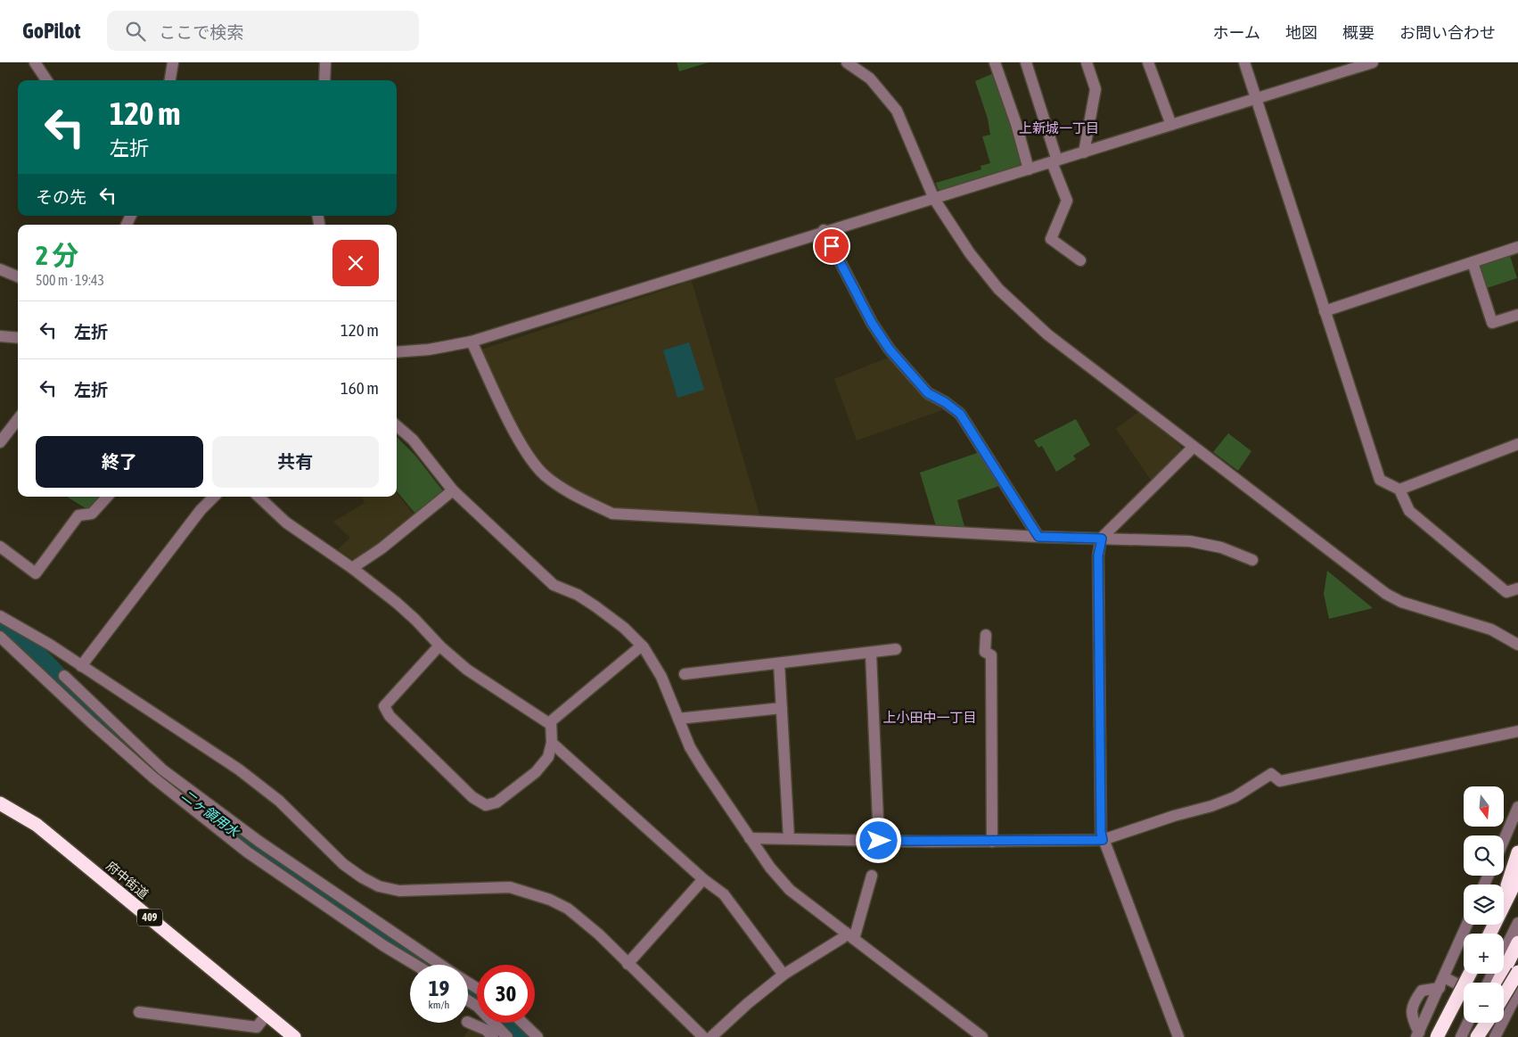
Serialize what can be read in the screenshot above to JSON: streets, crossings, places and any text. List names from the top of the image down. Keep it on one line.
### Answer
{"streets":{"highway":["府中街道","409"]},"districts":["上新城一丁目","上小田中一丁目"],"water":["二ヶ領用水"],"north":"bottom","page":{"header":"GoPilot","search":"ここで検索","nav":["ホーム","地図","概要","お問い合わせ"],"turn":["120 m","左折"],"then":"その先","heading":["2 分","500 m · 19:43"],"list":[{"name":"左折","value":"120 m"},{"name":"左折","value":"160 m"}],"buttons":["終了","共有"],"map_buttons":["+","−"],"speed":"19 km/h","limit":"30"}}
